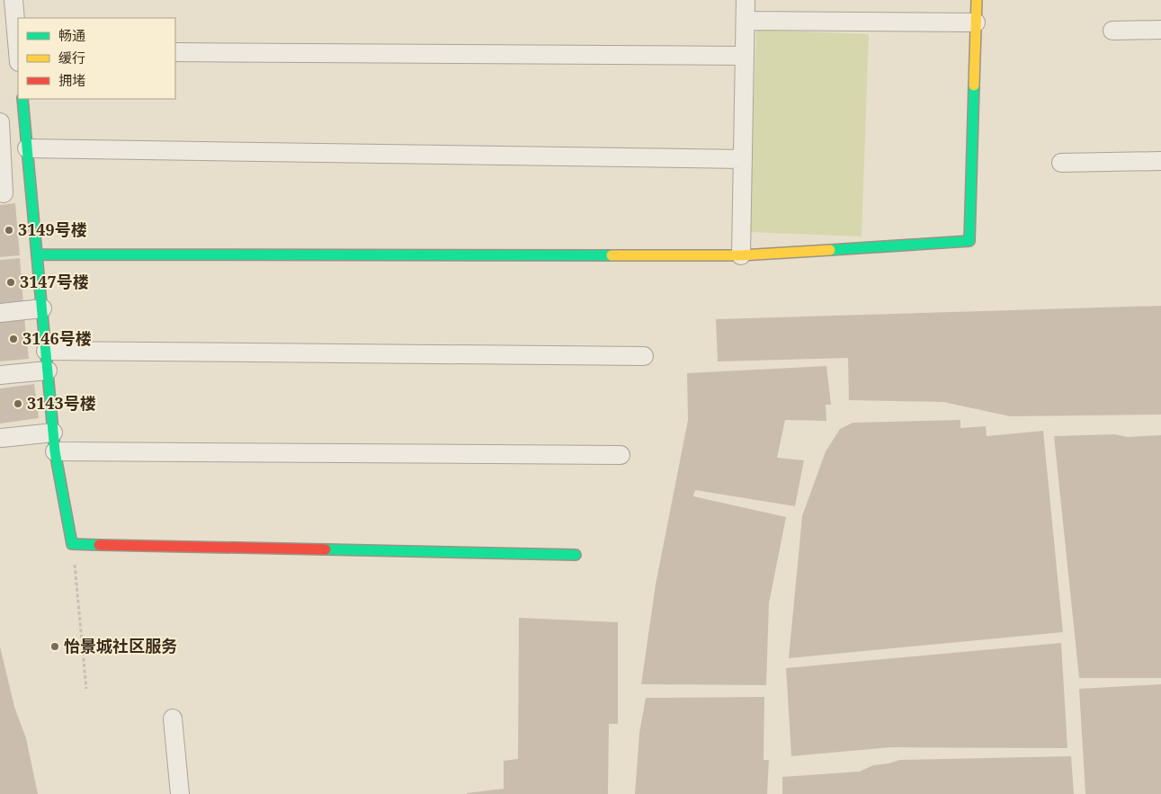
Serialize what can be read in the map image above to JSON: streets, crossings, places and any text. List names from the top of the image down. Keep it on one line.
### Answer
{"places":["3149号楼","3147号楼","3146号楼","3143号楼","怡景城社区服务"],"legend":["畅通","缓行","拥堵"]}
